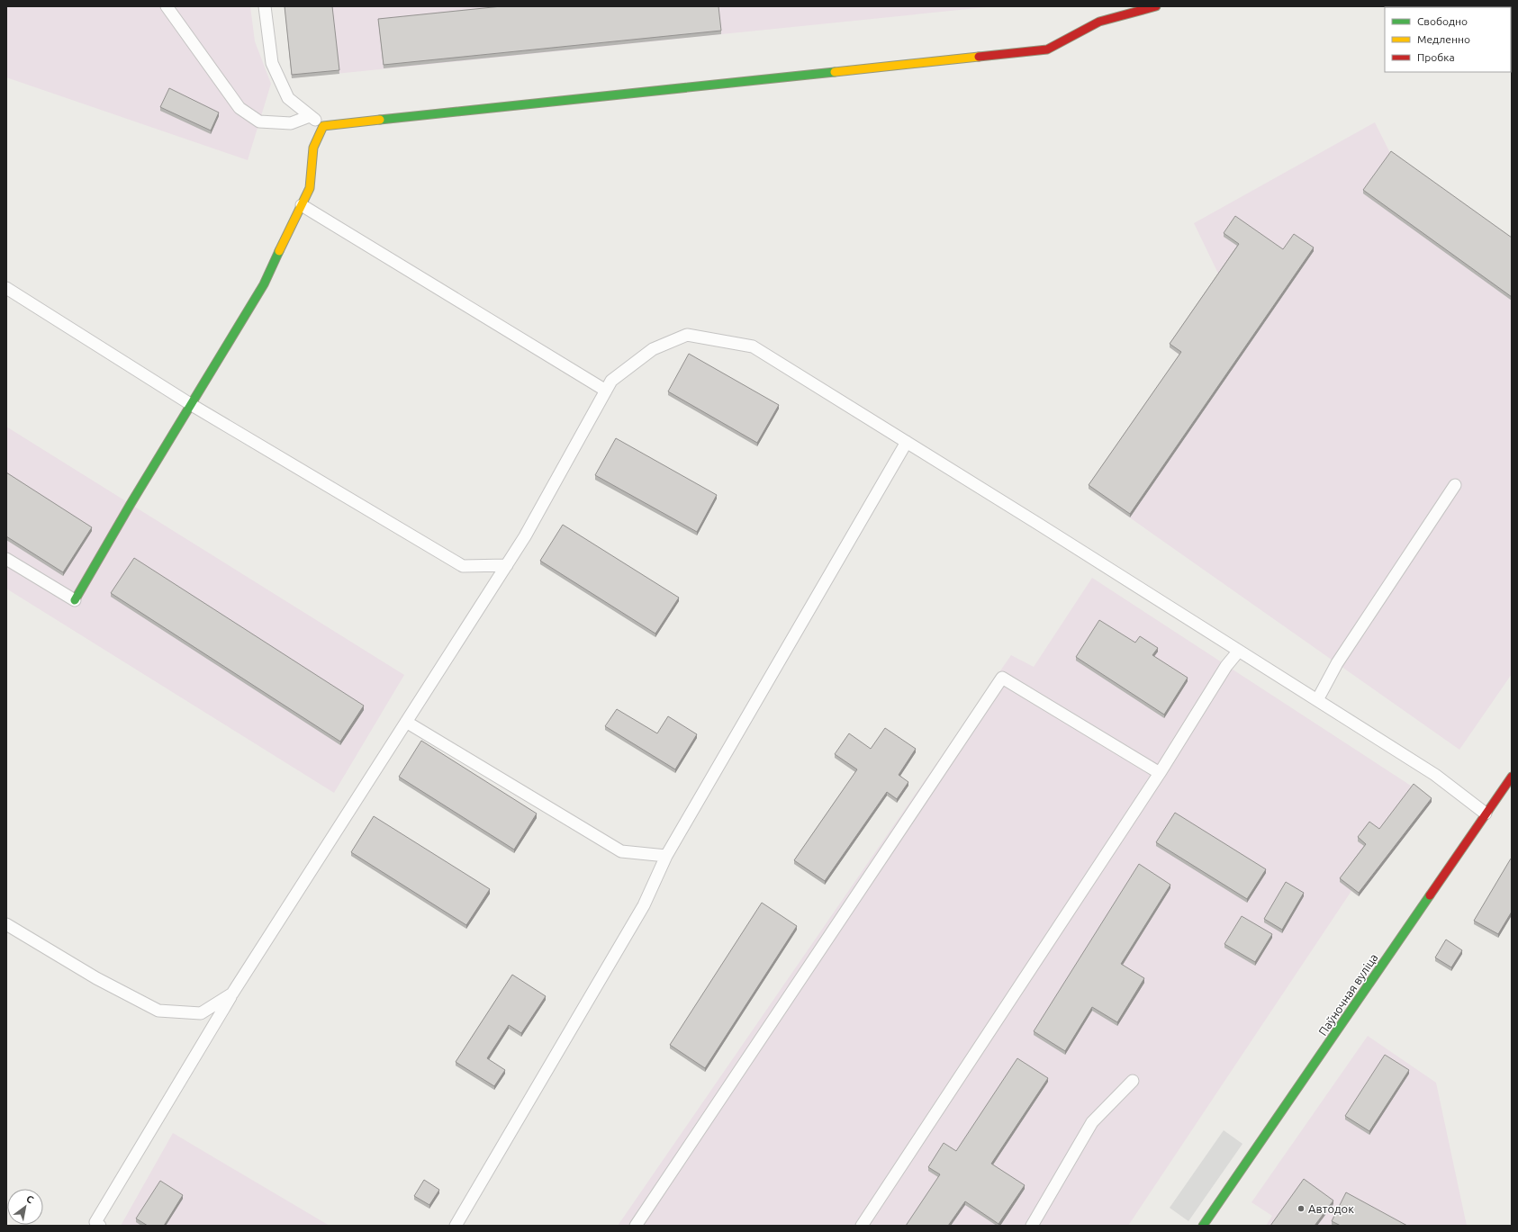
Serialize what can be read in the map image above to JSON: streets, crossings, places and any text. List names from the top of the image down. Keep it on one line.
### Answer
{"streets":{"street":["Паўночная вуліца"]},"places":["Автодок"],"legend":["Свободно","Медленно","Пробка"],"north":"top right"}
